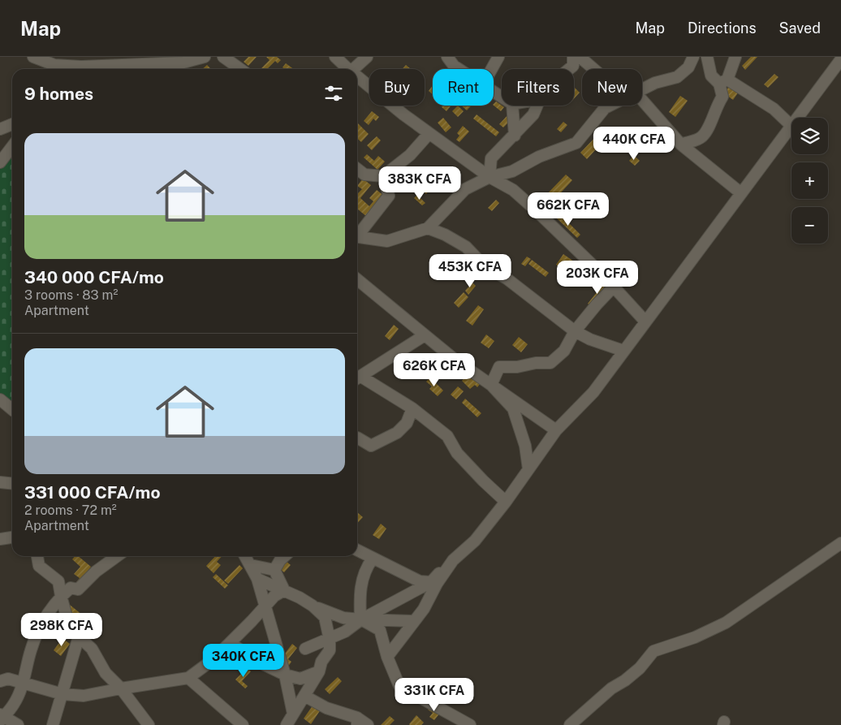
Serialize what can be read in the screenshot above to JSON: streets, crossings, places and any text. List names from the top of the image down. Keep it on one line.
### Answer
{"page":{"header":"Map","nav":["Map","Directions","Saved"],"chip":["Buy","Rent","Filters","New"],"heading":"9 homes","map_buttons":["+","−"],"list":[{"name":"340 000 CFA/mo","note":"3 rooms · 83 m² · Apartment"},{"name":"331 000 CFA/mo","note":"2 rooms · 72 m² · Apartment"}],"price":["440K CFA","383K CFA","662K CFA","453K CFA","203K CFA","626K CFA","298K CFA","340K CFA","331K CFA"]}}
